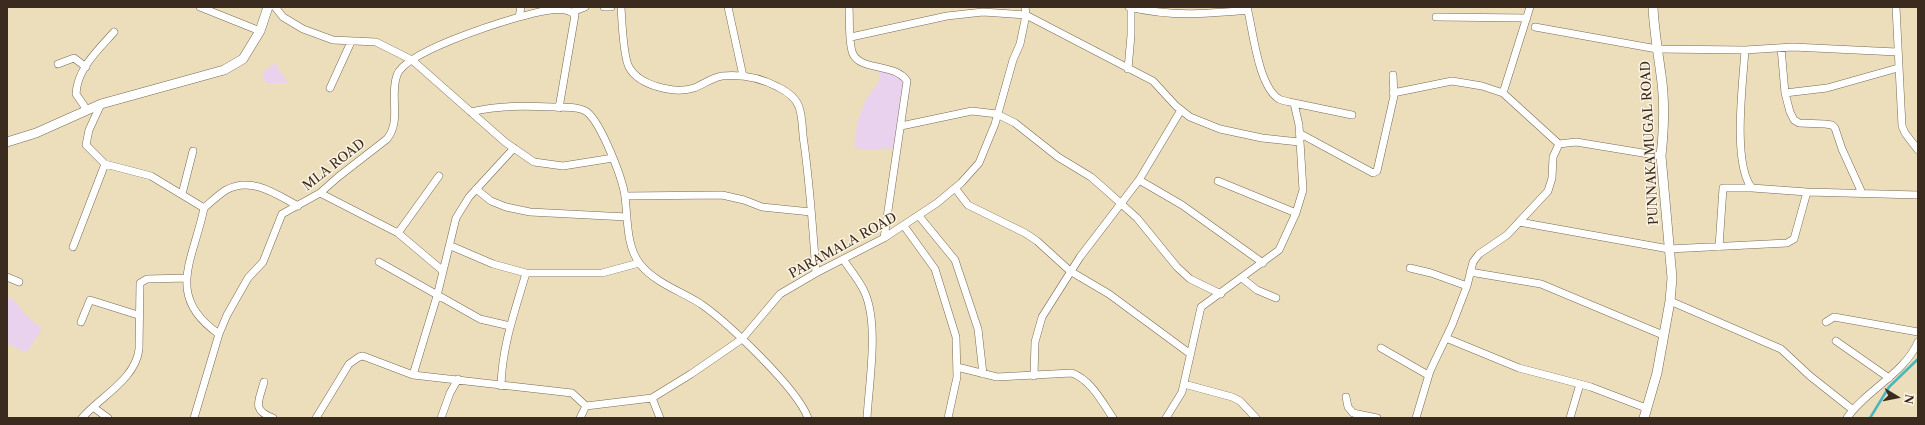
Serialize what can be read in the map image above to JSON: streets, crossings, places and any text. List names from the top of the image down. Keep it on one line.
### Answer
{"streets":{"street":["PUNNAKAMUGAL ROAD","MLA ROAD","PARAMALA ROAD"]},"north":"right"}
